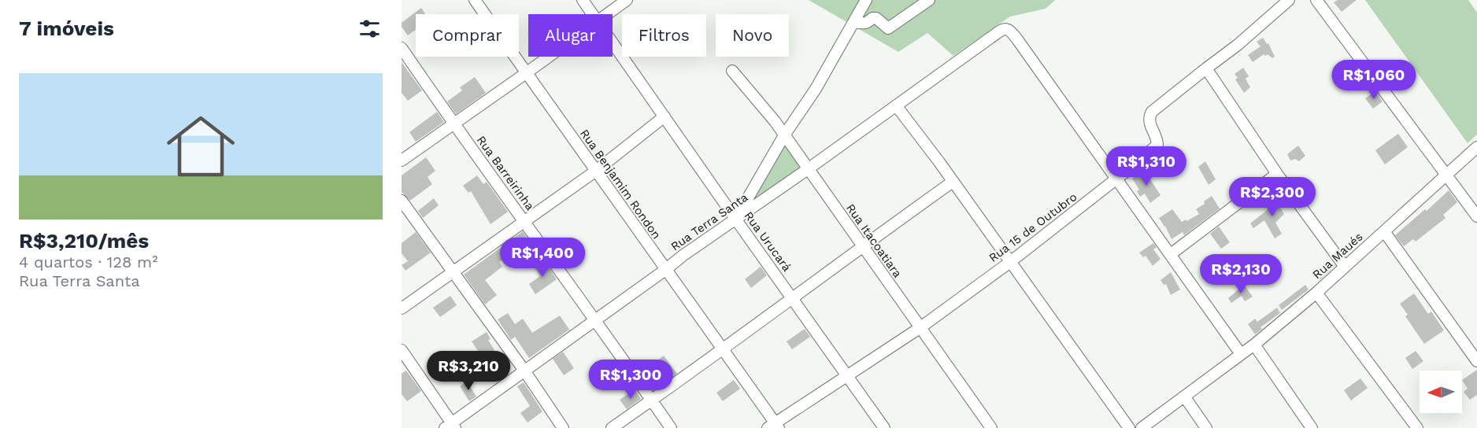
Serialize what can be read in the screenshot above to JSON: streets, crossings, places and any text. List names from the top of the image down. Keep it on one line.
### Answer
{"streets":{"street":["Rua Barreirinha","Rua Benjamim Rondon","Rua Terra Santa","Rua 15 de Outubro","Rua Itacoatiara","Rua Urucará","Rua Maués"]},"crossings":[["Rua Barreirinha","Rua Terra Santa"],["Rua Benjamim Rondon","Rua Terra Santa"],["Rua Benjamim Rondon","Rua 15 de Outubro"],["Rua Terra Santa","Rua 15 de Outubro"],["Rua Terra Santa","Rua Itacoatiara"],["Rua Terra Santa","Rua Urucará"],["Rua Terra Santa","Rua Maués"],["Rua 15 de Outubro","Rua Itacoatiara"],["Rua 15 de Outubro","Rua Urucará"]],"north":"left","page":{"heading":"7 imóveis","chip":["Comprar","Alugar","Filtros","Novo"],"list":[{"name":"R$3,210/mês","note":"4 quartos · 128 m² · Rua Terra Santa"}],"price":["R$1,060","R$1,310","R$2,300","R$1,400","R$2,130","R$3,210","R$1,300"]}}
